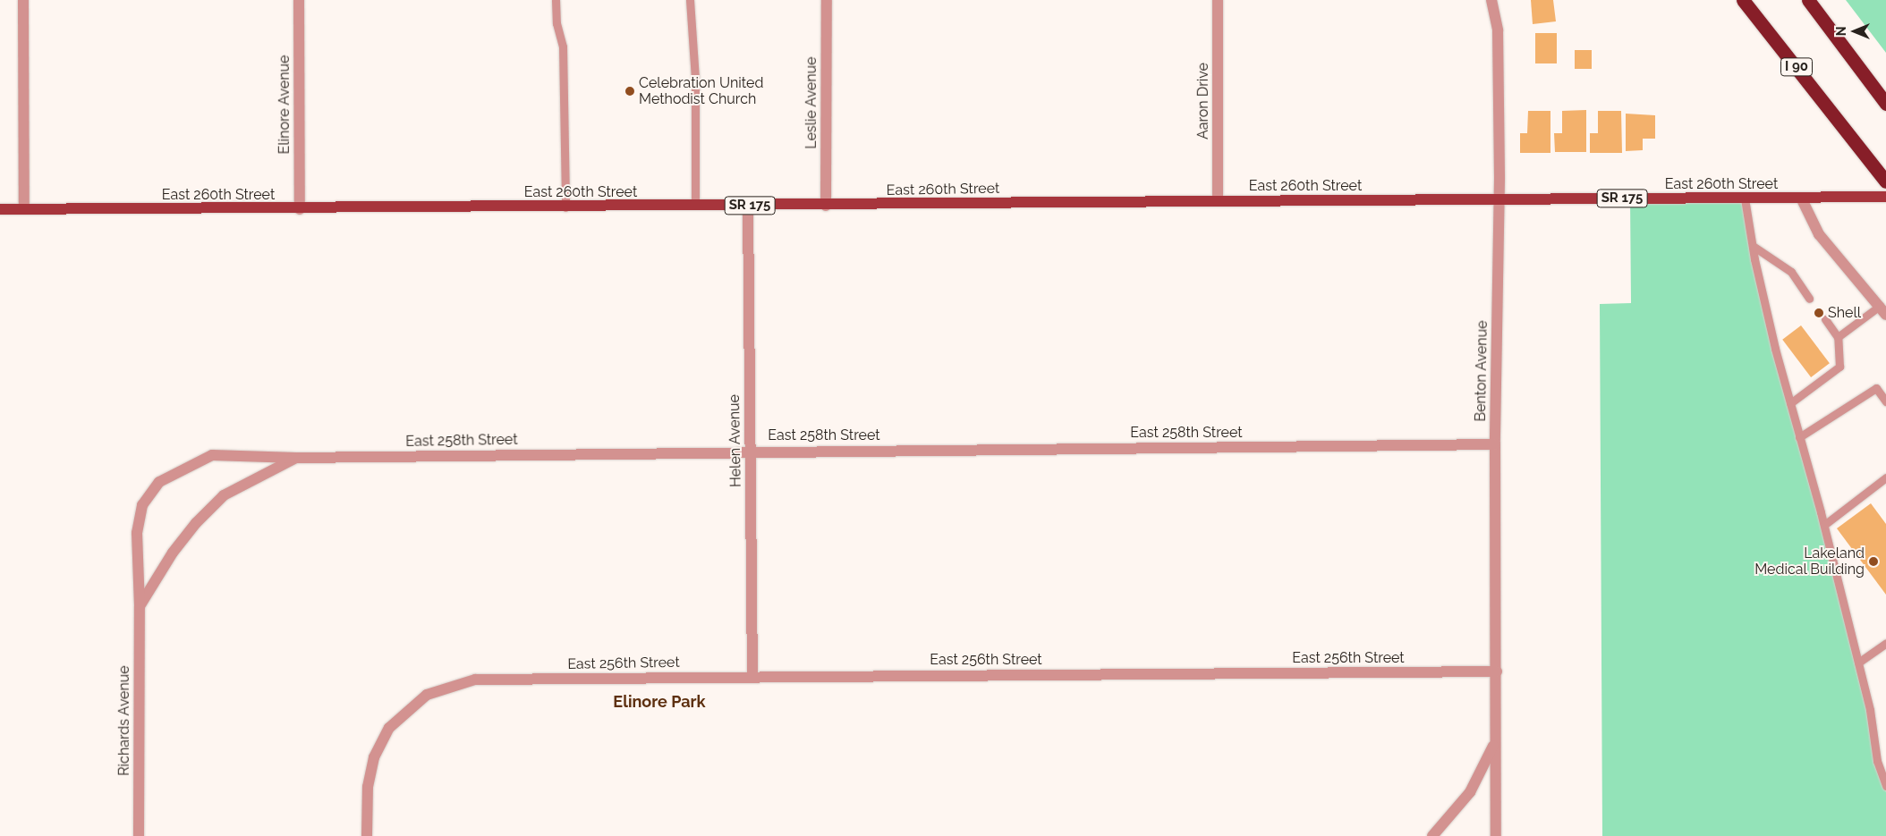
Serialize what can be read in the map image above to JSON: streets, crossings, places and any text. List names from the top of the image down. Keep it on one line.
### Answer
{"streets":{"highway":["I 90"],"main road":["East 260th Street","SR 175"],"street":["Aaron Drive","Leslie Avenue","Elinore Avenue","Benton Avenue","East 258th Street","Helen Avenue","East 256th Street","Richards Avenue"]},"crossings":[["Aaron Drive","East 260th Street"],["Leslie Avenue","East 260th Street"],["Elinore Avenue","East 260th Street"],["East 260th Street","Benton Avenue"],["East 260th Street","Helen Avenue"],["Benton Avenue","East 258th Street"],["Benton Avenue","East 256th Street"],["East 258th Street","Helen Avenue"],["East 258th Street","Richards Avenue"],["Helen Avenue","East 256th Street"]],"districts":["Elinore Park"],"places":["Celebration United Methodist Church","Shell","Lakeland Medical Building"],"north":"left"}
